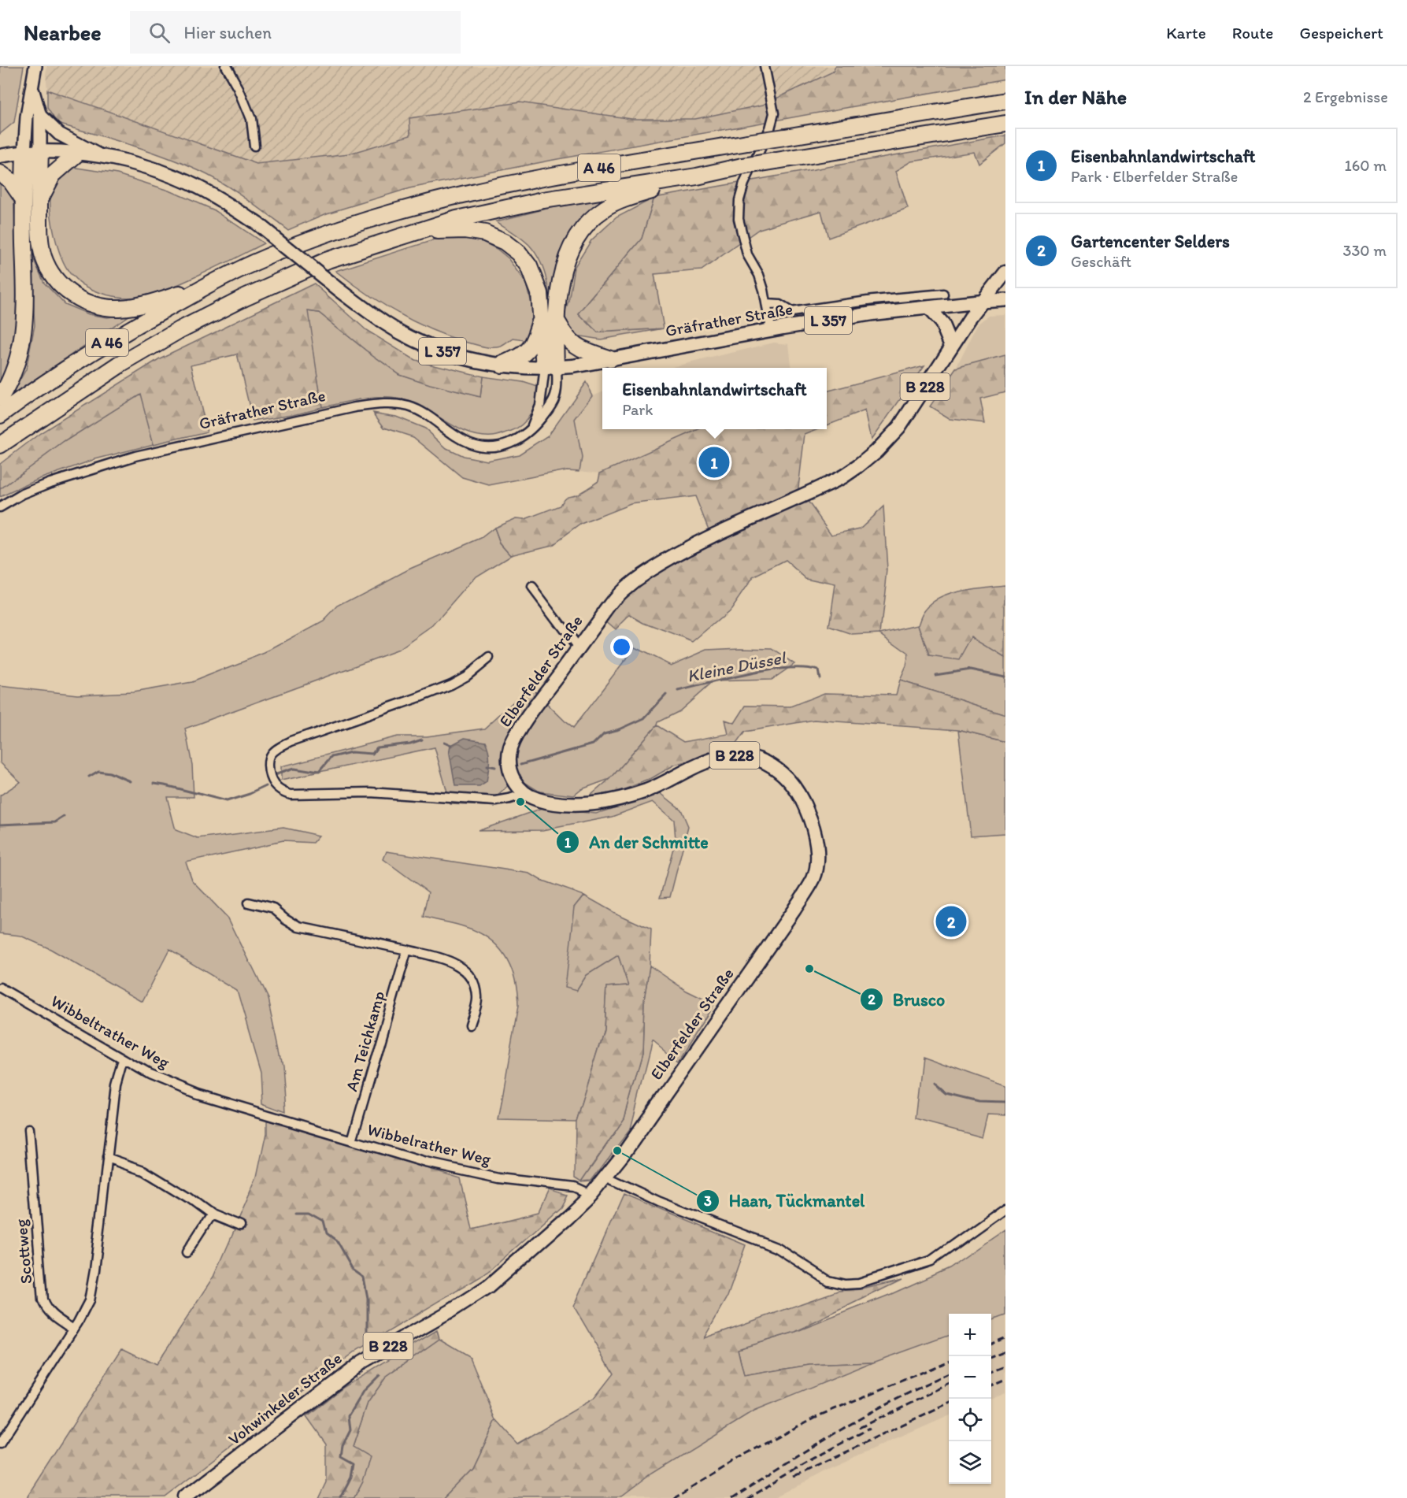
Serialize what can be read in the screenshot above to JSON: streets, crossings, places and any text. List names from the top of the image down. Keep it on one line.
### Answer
{"streets":{"highway":["A 46"],"main road":["Gräfrather Straße","L 357","B 228","Elberfelder Straße","Vohwinkeler Straße"],"street":["Wibbeltrather Weg","Am Teichkamp","Wibbelrather Weg","Scottweg"]},"crossings":[["Gräfrather Straße","L 357"],["Gräfrather Straße","Elberfelder Straße"],["L 357","Elberfelder Straße"],["Elberfelder Straße","Wibbelrather Weg"],["Elberfelder Straße","Vohwinkeler Straße"],["Wibbeltrather Weg","Wibbelrather Weg"],["Am Teichkamp","Wibbelrather Weg"],["Wibbelrather Weg","Vohwinkeler Straße"]],"water":["Kleine Düssel"],"places":["An der Schmitte","Brusco","Haan, Tückmantel"],"page":{"header":"Nearbee","search":"Hier suchen","nav":["Karte","Route","Gespeichert"],"heading":["In der Nähe","2 Ergebnisse"],"list":[{"mark":"1","name":"Eisenbahnlandwirtschaft","note":"Park · Elberfelder Straße","value":"160 m"},{"mark":"2","name":"Gartencenter Selders","note":"Geschäft","value":"330 m"}],"popup":["Eisenbahnlandwirtschaft","Park"],"pins":["1","2"],"map_buttons":["+","−"]}}
